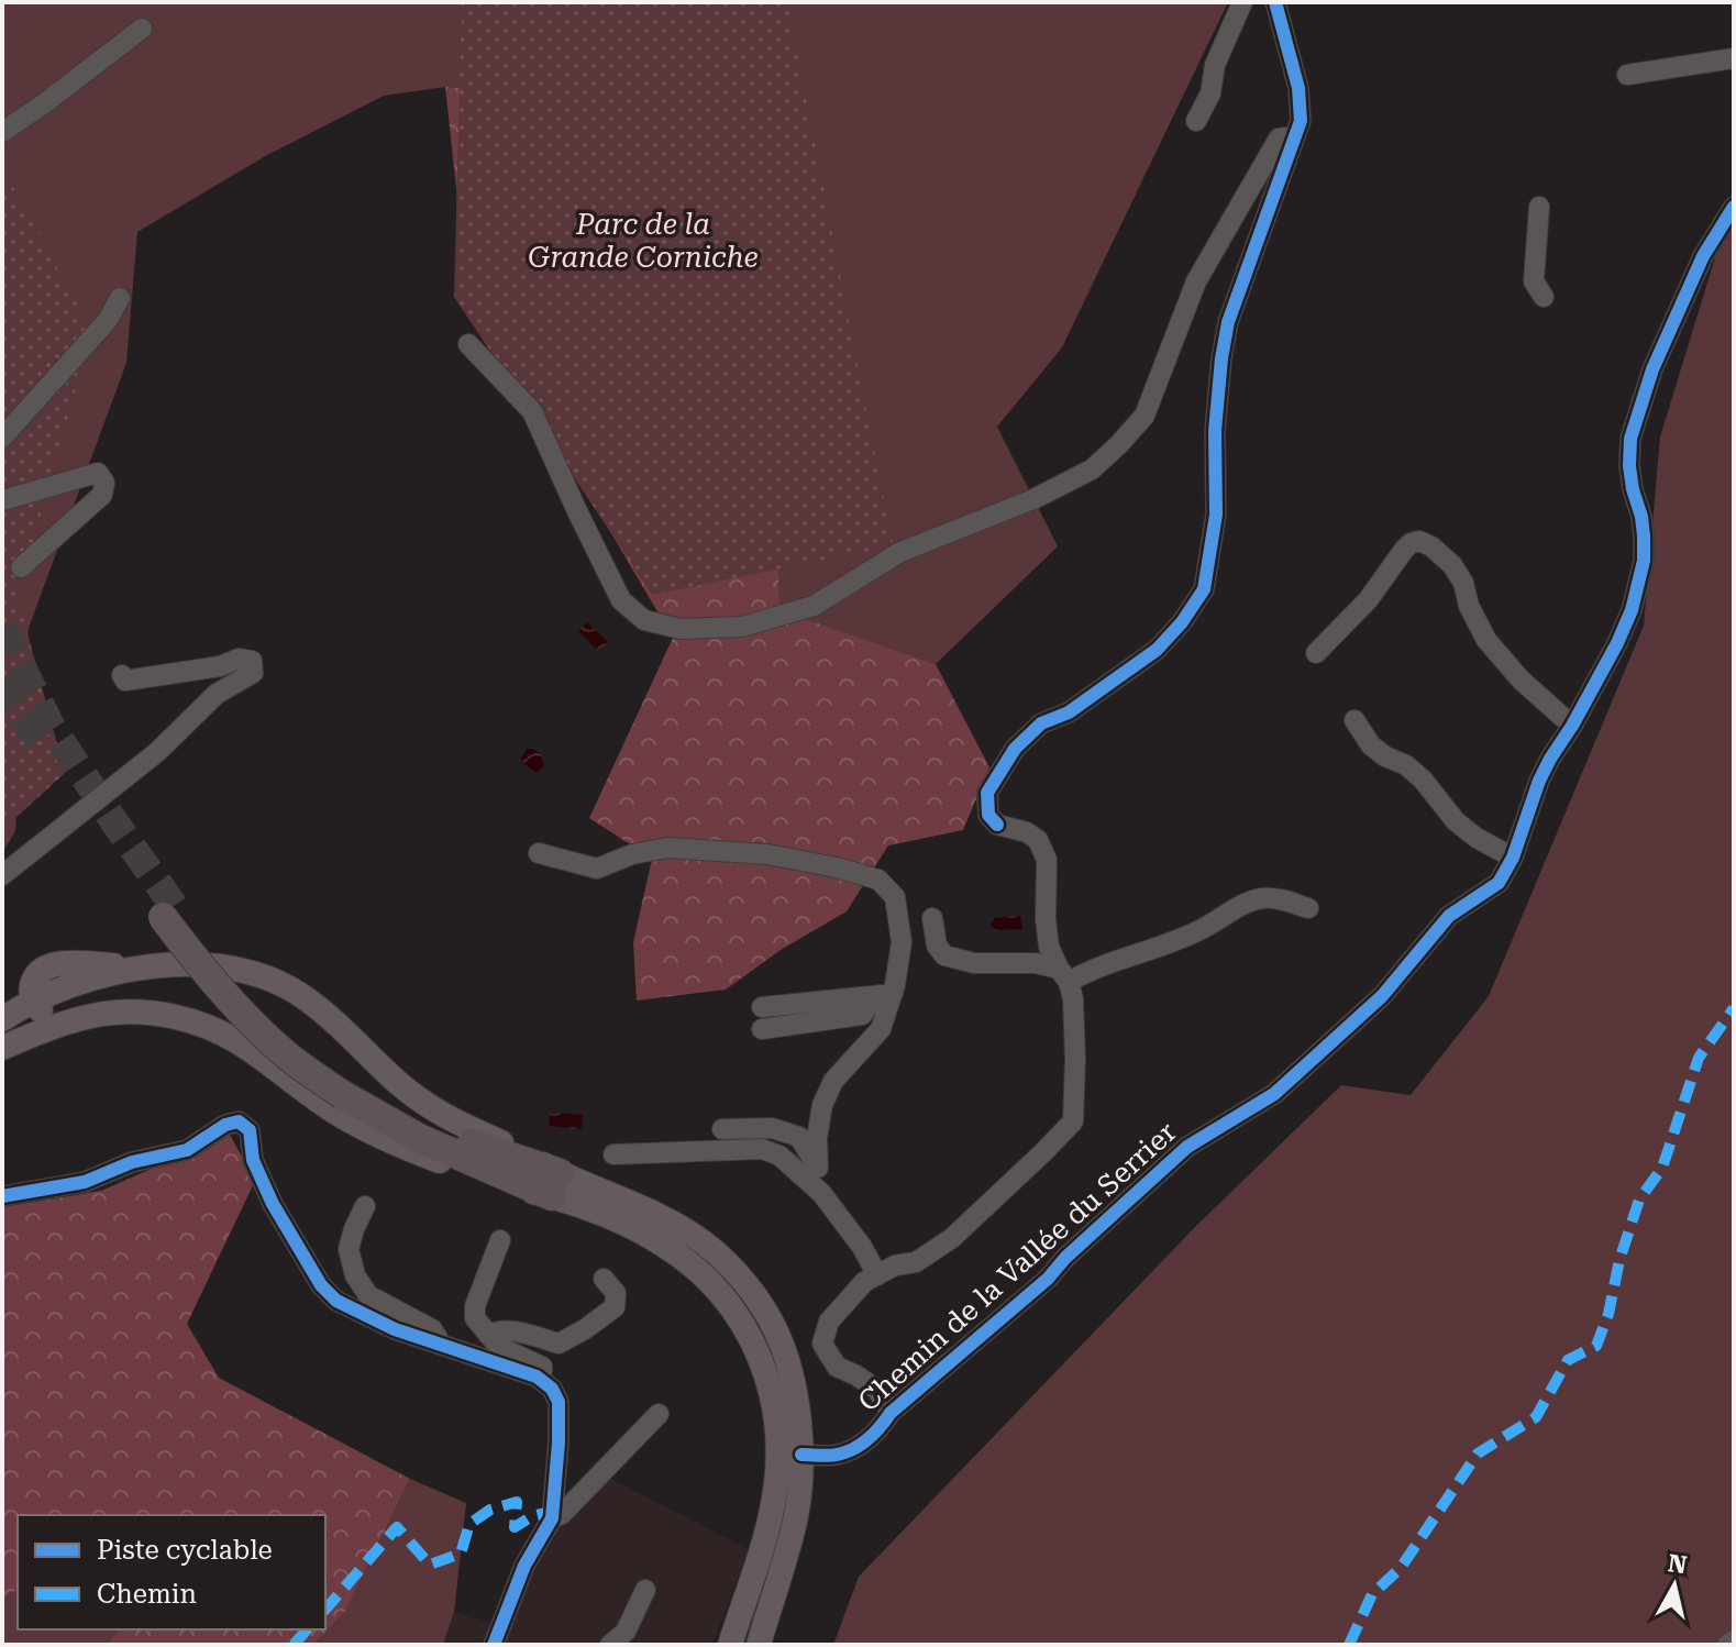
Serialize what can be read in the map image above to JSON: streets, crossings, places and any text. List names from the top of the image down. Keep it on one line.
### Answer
{"streets":{"street":["Chemin de la Vallée du Serrier"]},"parks":["Parc de la Grande Corniche"],"legend":["Piste cyclable","Chemin"],"north":"top"}
